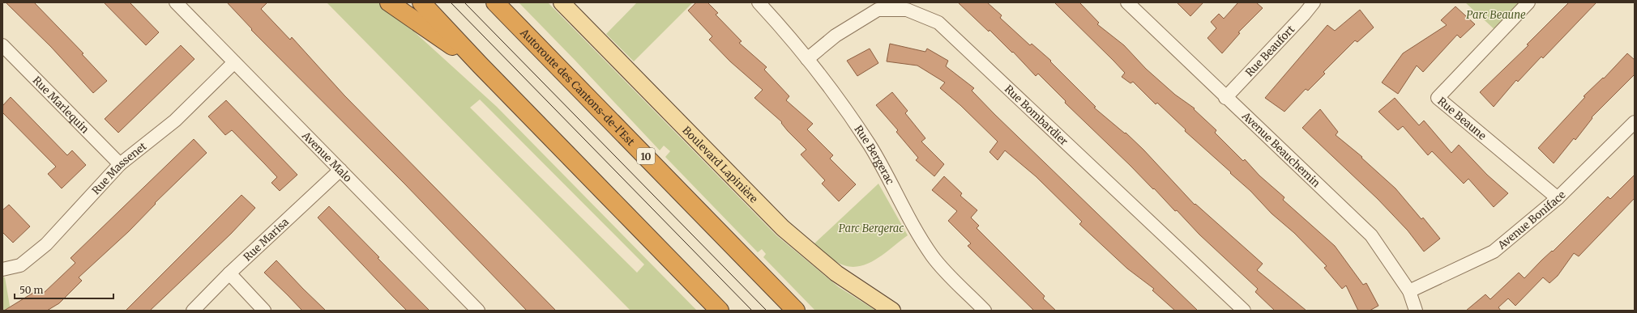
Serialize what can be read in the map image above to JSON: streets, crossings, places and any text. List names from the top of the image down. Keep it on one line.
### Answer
{"streets":{"highway":["Autoroute des Cantons-de-l'Est","10"],"main road":["Boulevard Lapinière"],"street":["Rue Beaufort","Rue Marlequin","Rue Bombardier","Rue Beaune","Avenue Beauchemin","Rue Bergerac","Avenue Malo","Rue Massenet","Avenue Boniface","Rue Marisa"]},"crossings":[["Rue Beaufort","Avenue Beauchemin"],["Rue Marlequin","Rue Massenet"],["Rue Bombardier","Rue Bergerac"],["Rue Beaune","Avenue Boniface"],["Avenue Beauchemin","Avenue Boniface"],["Avenue Malo","Rue Massenet"],["Avenue Malo","Rue Marisa"]],"parks":["Parc Beaune","Parc Bergerac"],"scale_bar":"50 m"}
